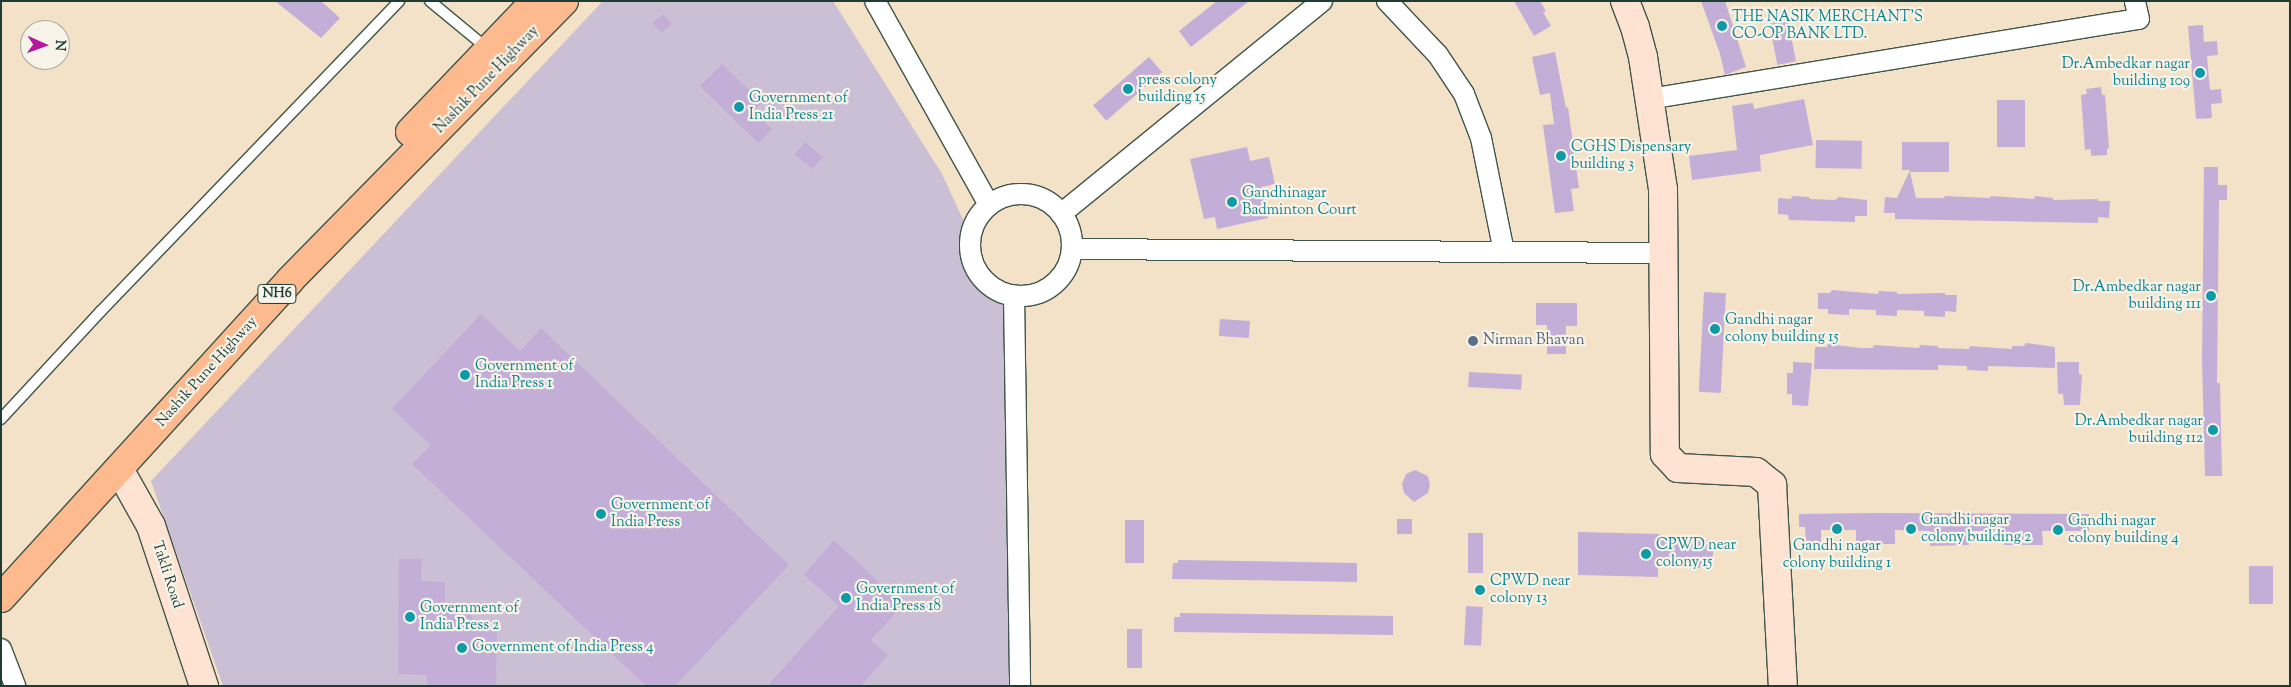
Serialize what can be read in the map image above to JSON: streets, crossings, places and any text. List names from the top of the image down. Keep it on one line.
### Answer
{"streets":{"highway":["Nashik Pune Highway","NH6"],"street":["Takli Road"]},"crossings":[["Nashik Pune Highway","Takli Road"]],"places":["THE NASIK MERCHANT'S CO-OP BANK LTD.","Dr.Ambedkar nagar building 109","press colony building 15","Government of India Press 21","CGHS Dispensary building 3","Gandhinagar Badminton Court","Dr.Ambedkar nagar building 111","Gandhi nagar colony building 15","Nirman Bhavan","Government of India Press 1","Dr.Ambedkar nagar building 112","Government of India Press","Gandhi nagar colony building 1","Gandhi nagar colony building 2","Gandhi nagar colony building 4","CPWD near colony 15","CPWD near colony 13","Government of India Press 18","Government of India Press 2","Government of India Press 4"],"north":"right"}
